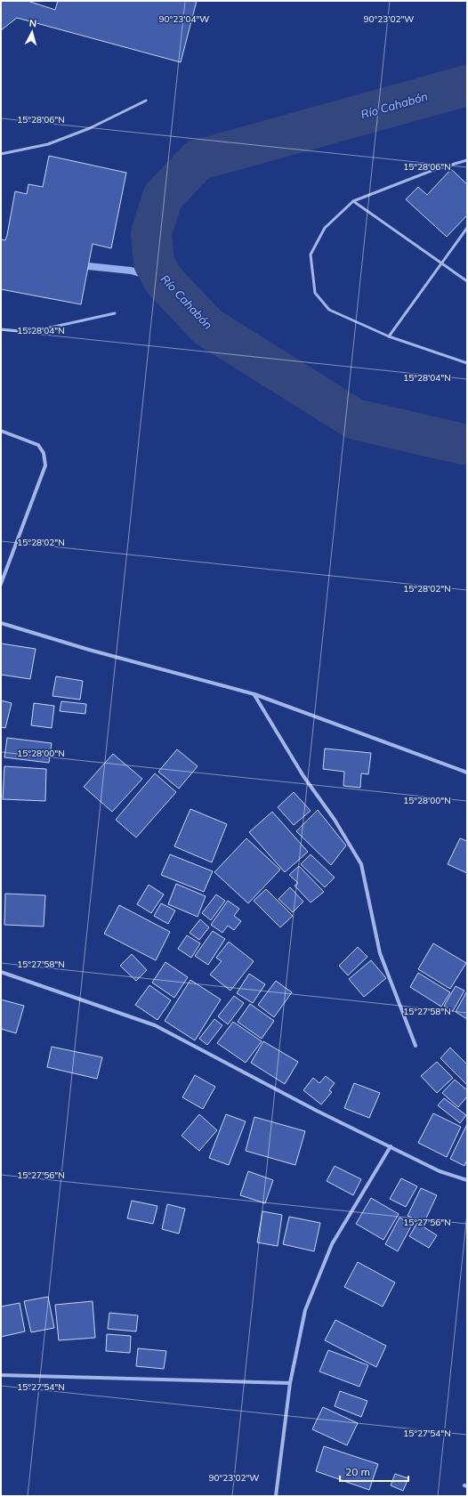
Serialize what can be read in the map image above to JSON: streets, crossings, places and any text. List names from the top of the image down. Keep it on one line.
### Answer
{"water":["Río Cahabón"],"scale_bar":"20 m","north":"top","coordinates":["90°23'04\"W","90°23'02\"W","15°28'06\"N","15°28'04\"N","15°28'02\"N","15°28'00\"N","15°27'58\"N","15°27'56\"N","15°27'54\"N"]}
